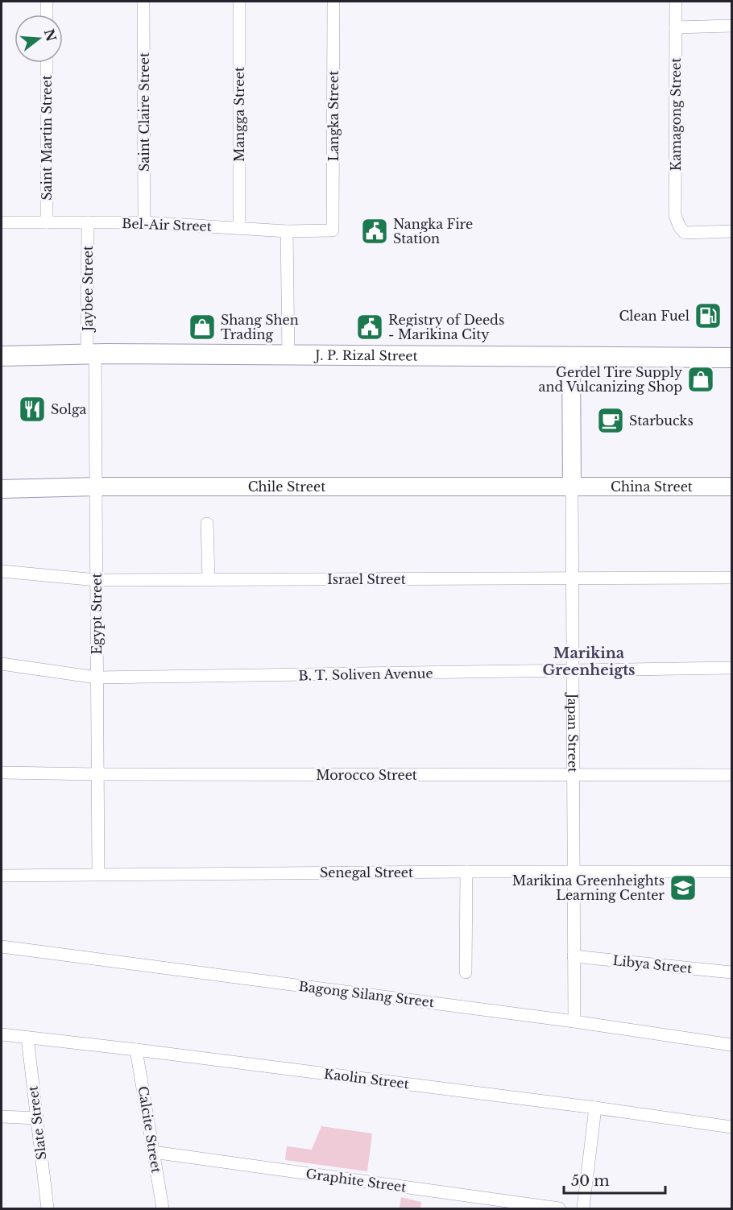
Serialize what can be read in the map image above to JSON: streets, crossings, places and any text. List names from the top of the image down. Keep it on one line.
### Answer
{"streets":{"main road":["J. P. Rizal Street"],"street":["Saint Claire Street","Mangga Street","Kamagong Street","Langka Street","Saint Martin Street","Bel-Air Street","Jaybee Street","Chile Street","China Street","Israel Street","Egypt Street","B. T. Soliven Avenue","Japan Street","Morocco Street","Senegal Street","Libya Street","Bagong Silang Street","Kaolin Street","Slate Street","Calcite Street","Graphite Street"]},"crossings":[["Saint Claire Street","Bel-Air Street"],["Mangga Street","Bel-Air Street"],["Langka Street","Bel-Air Street"],["Saint Martin Street","Bel-Air Street"],["Bel-Air Street","Jaybee Street"],["Jaybee Street","J. P. Rizal Street"],["Jaybee Street","Egypt Street"],["J. P. Rizal Street","Egypt Street"],["J. P. Rizal Street","Japan Street"],["Chile Street","China Street"],["Chile Street","Egypt Street"],["Chile Street","Japan Street"],["China Street","Japan Street"],["Israel Street","Egypt Street"],["Israel Street","Japan Street"],["Egypt Street","B. T. Soliven Avenue"],["Egypt Street","Morocco Street"],["Egypt Street","Senegal Street"],["B. T. Soliven Avenue","Japan Street"],["Japan Street","Morocco Street"],["Japan Street","Senegal Street"],["Japan Street","Libya Street"],["Japan Street","Bagong Silang Street"],["Kaolin Street","Slate Street"],["Kaolin Street","Calcite Street"],["Calcite Street","Graphite Street"]],"districts":["Marikina Greenheigts"],"places":{"public building":["Nangka Fire Station","Registry of Deeds - Marikina City"],"fuel station":["Clean Fuel"],"shop":["Shang Shen Trading","Gerdel Tire Supply and Vulcanizing Shop"],"restaurant":["Solga"],"cafe":["Starbucks"],"school or university":["Marikina Greenheights Learning Center"]},"scale_bar":"50 m","north":"right"}
